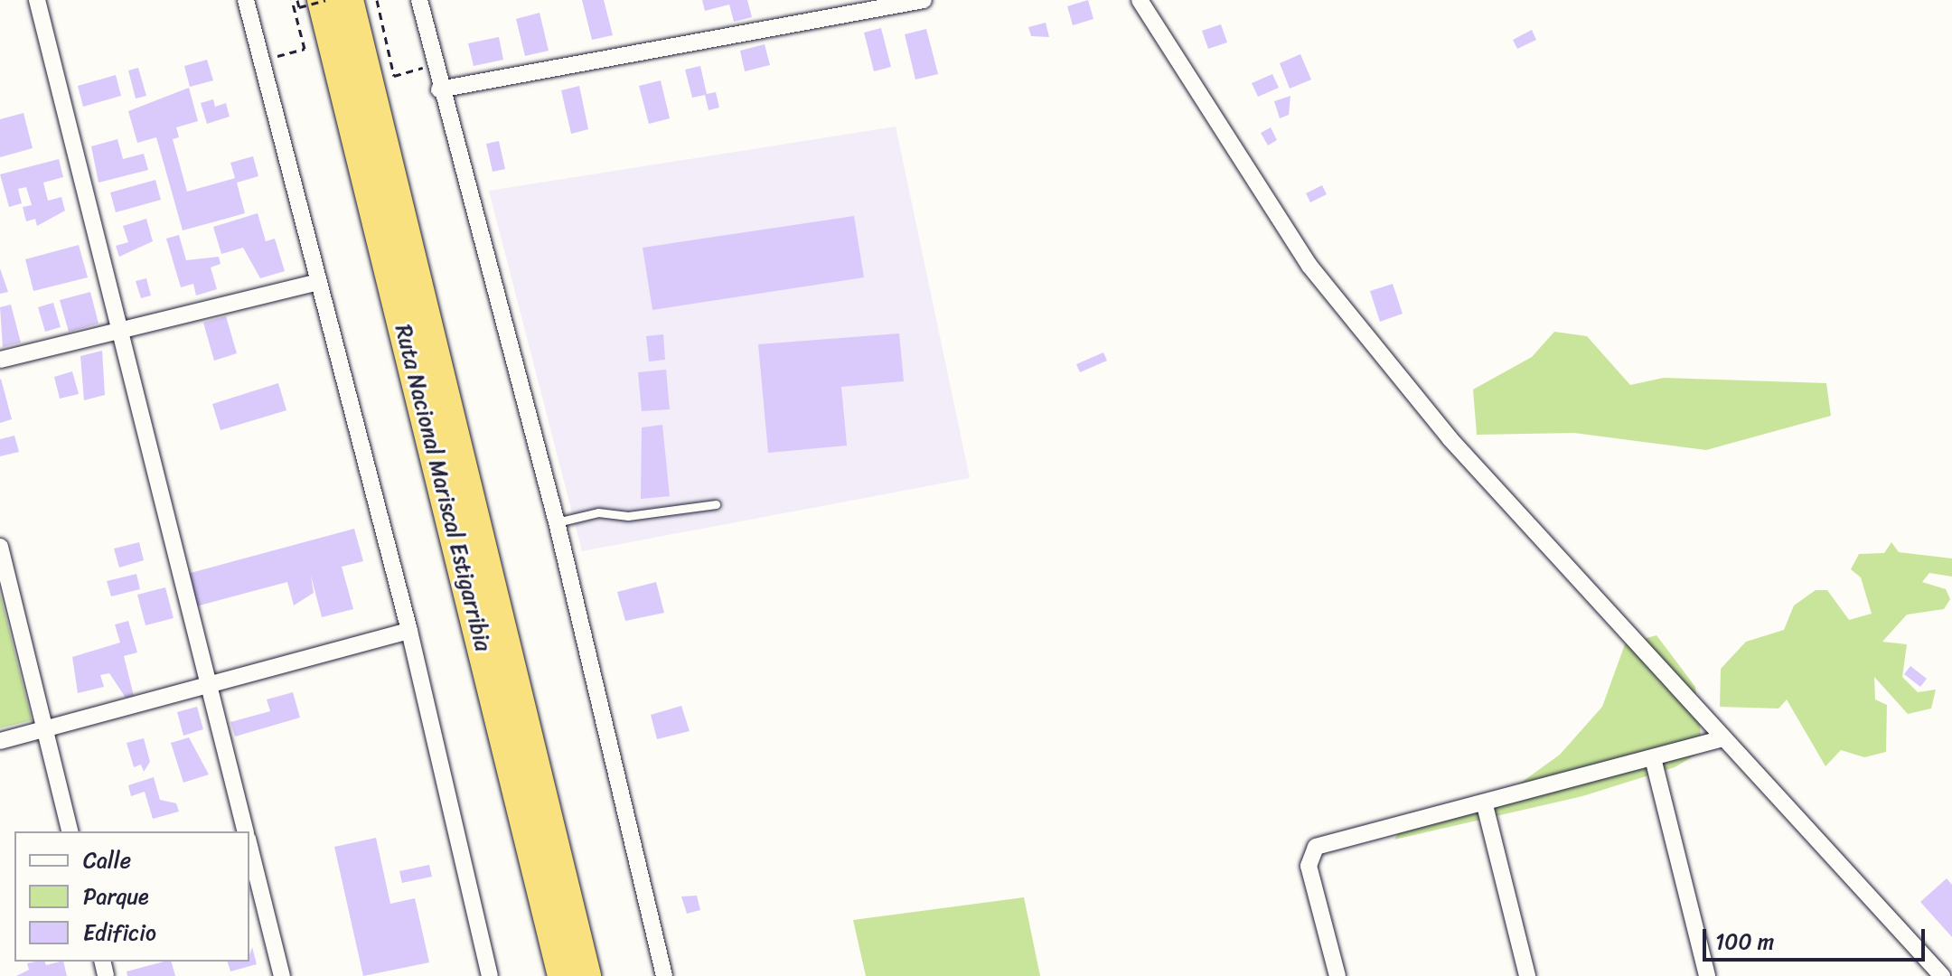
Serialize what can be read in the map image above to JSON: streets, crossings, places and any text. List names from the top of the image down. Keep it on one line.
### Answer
{"streets":{"highway":["Ruta Nacional Mariscal Estigarribia"]},"legend":["Calle","Parque","Edificio"],"scale_bar":"100 m"}
